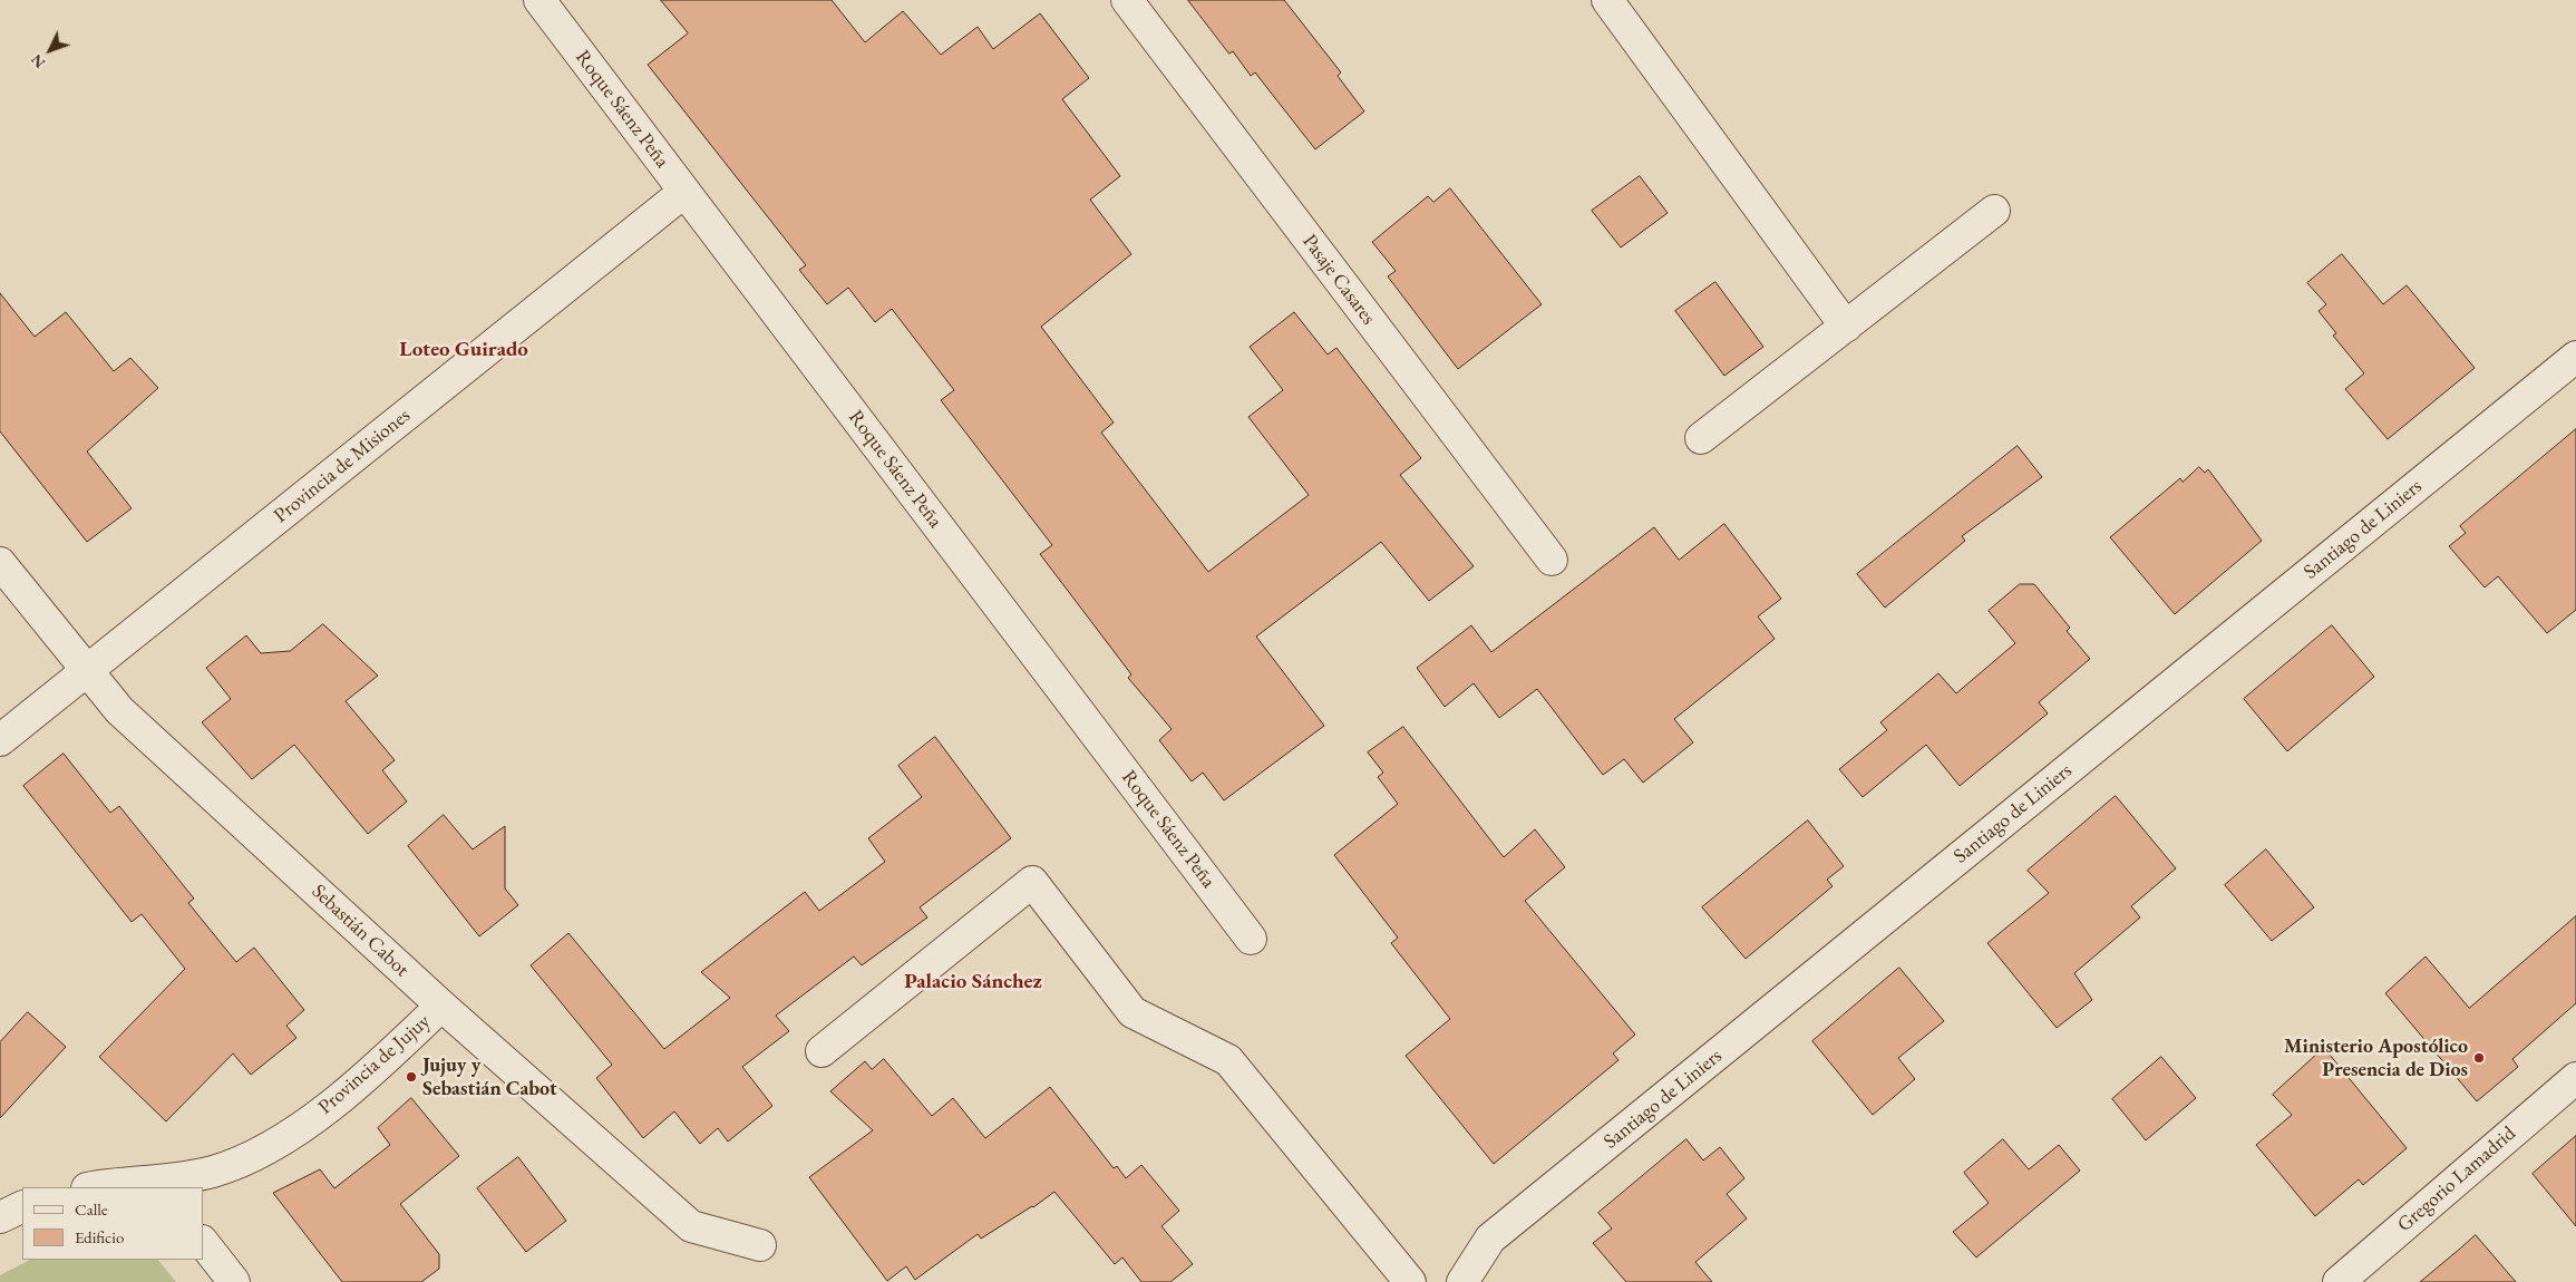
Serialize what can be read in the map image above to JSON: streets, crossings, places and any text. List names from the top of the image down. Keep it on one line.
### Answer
{"streets":{"street":["Roque Sáenz Peña","Pasaje Casares","Provincia de Misiones","Santiago de Liniers","Sebastián Cabot","Provincia de Jujuy","Gregorio Lamadrid"]},"crossings":[["Roque Sáenz Peña","Provincia de Misiones"],["Provincia de Misiones","Sebastián Cabot"],["Sebastián Cabot","Provincia de Jujuy"]],"districts":["Loteo Guirado","Palacio Sánchez"],"places":["Ministerio Apostólico Presencia de Dios","Jujuy y Sebastián Cabot"],"legend":["Calle","Edificio"],"north":"bottom left"}
